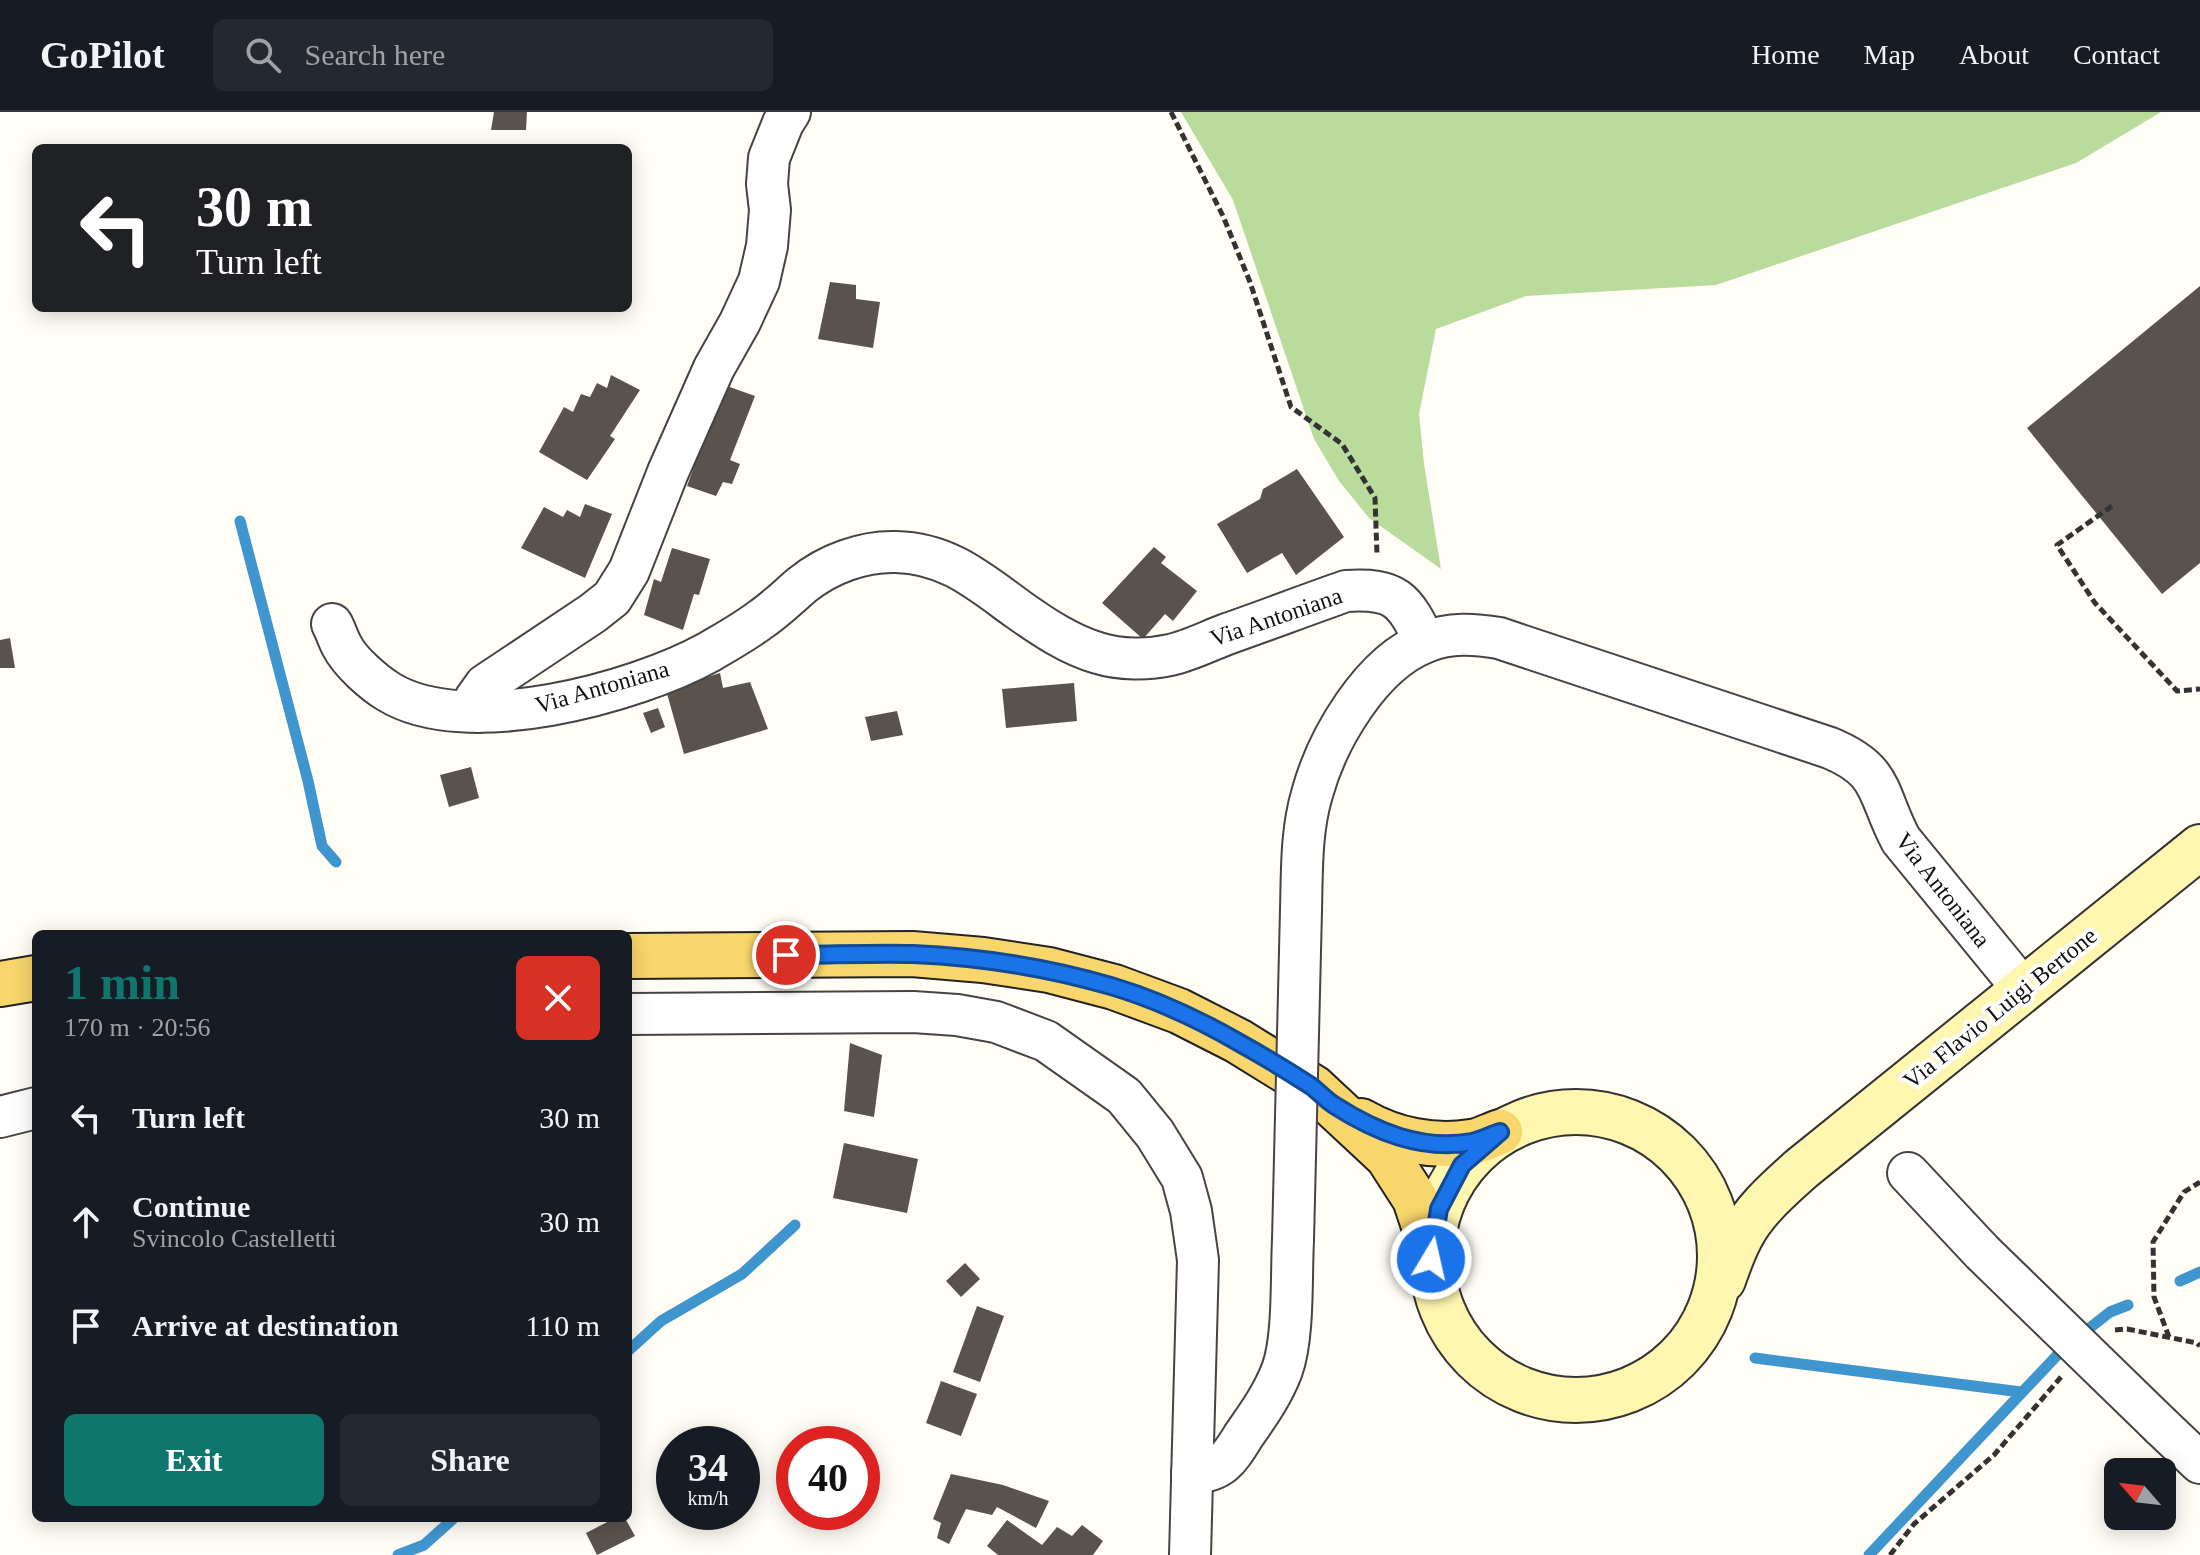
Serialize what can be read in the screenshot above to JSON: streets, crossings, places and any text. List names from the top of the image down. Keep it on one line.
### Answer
{"streets":{"street":["Via Antoniana","Via Flavio Luigi Bertone"]},"crossings":[["Via Antoniana","Via Flavio Luigi Bertone"]],"north":"top left","page":{"header":"GoPilot","search":"Search here","nav":["Home","Map","About","Contact"],"turn":["30 m","Turn left"],"heading":["1 min","170 m · 20:56"],"list":[{"name":"Turn left","value":"30 m"},{"name":"Continue","note":"Svincolo Castelletti","value":"30 m"},{"name":"Arrive at destination","value":"110 m"}],"buttons":["Exit","Share"],"speed":"34 km/h","limit":"40"}}
